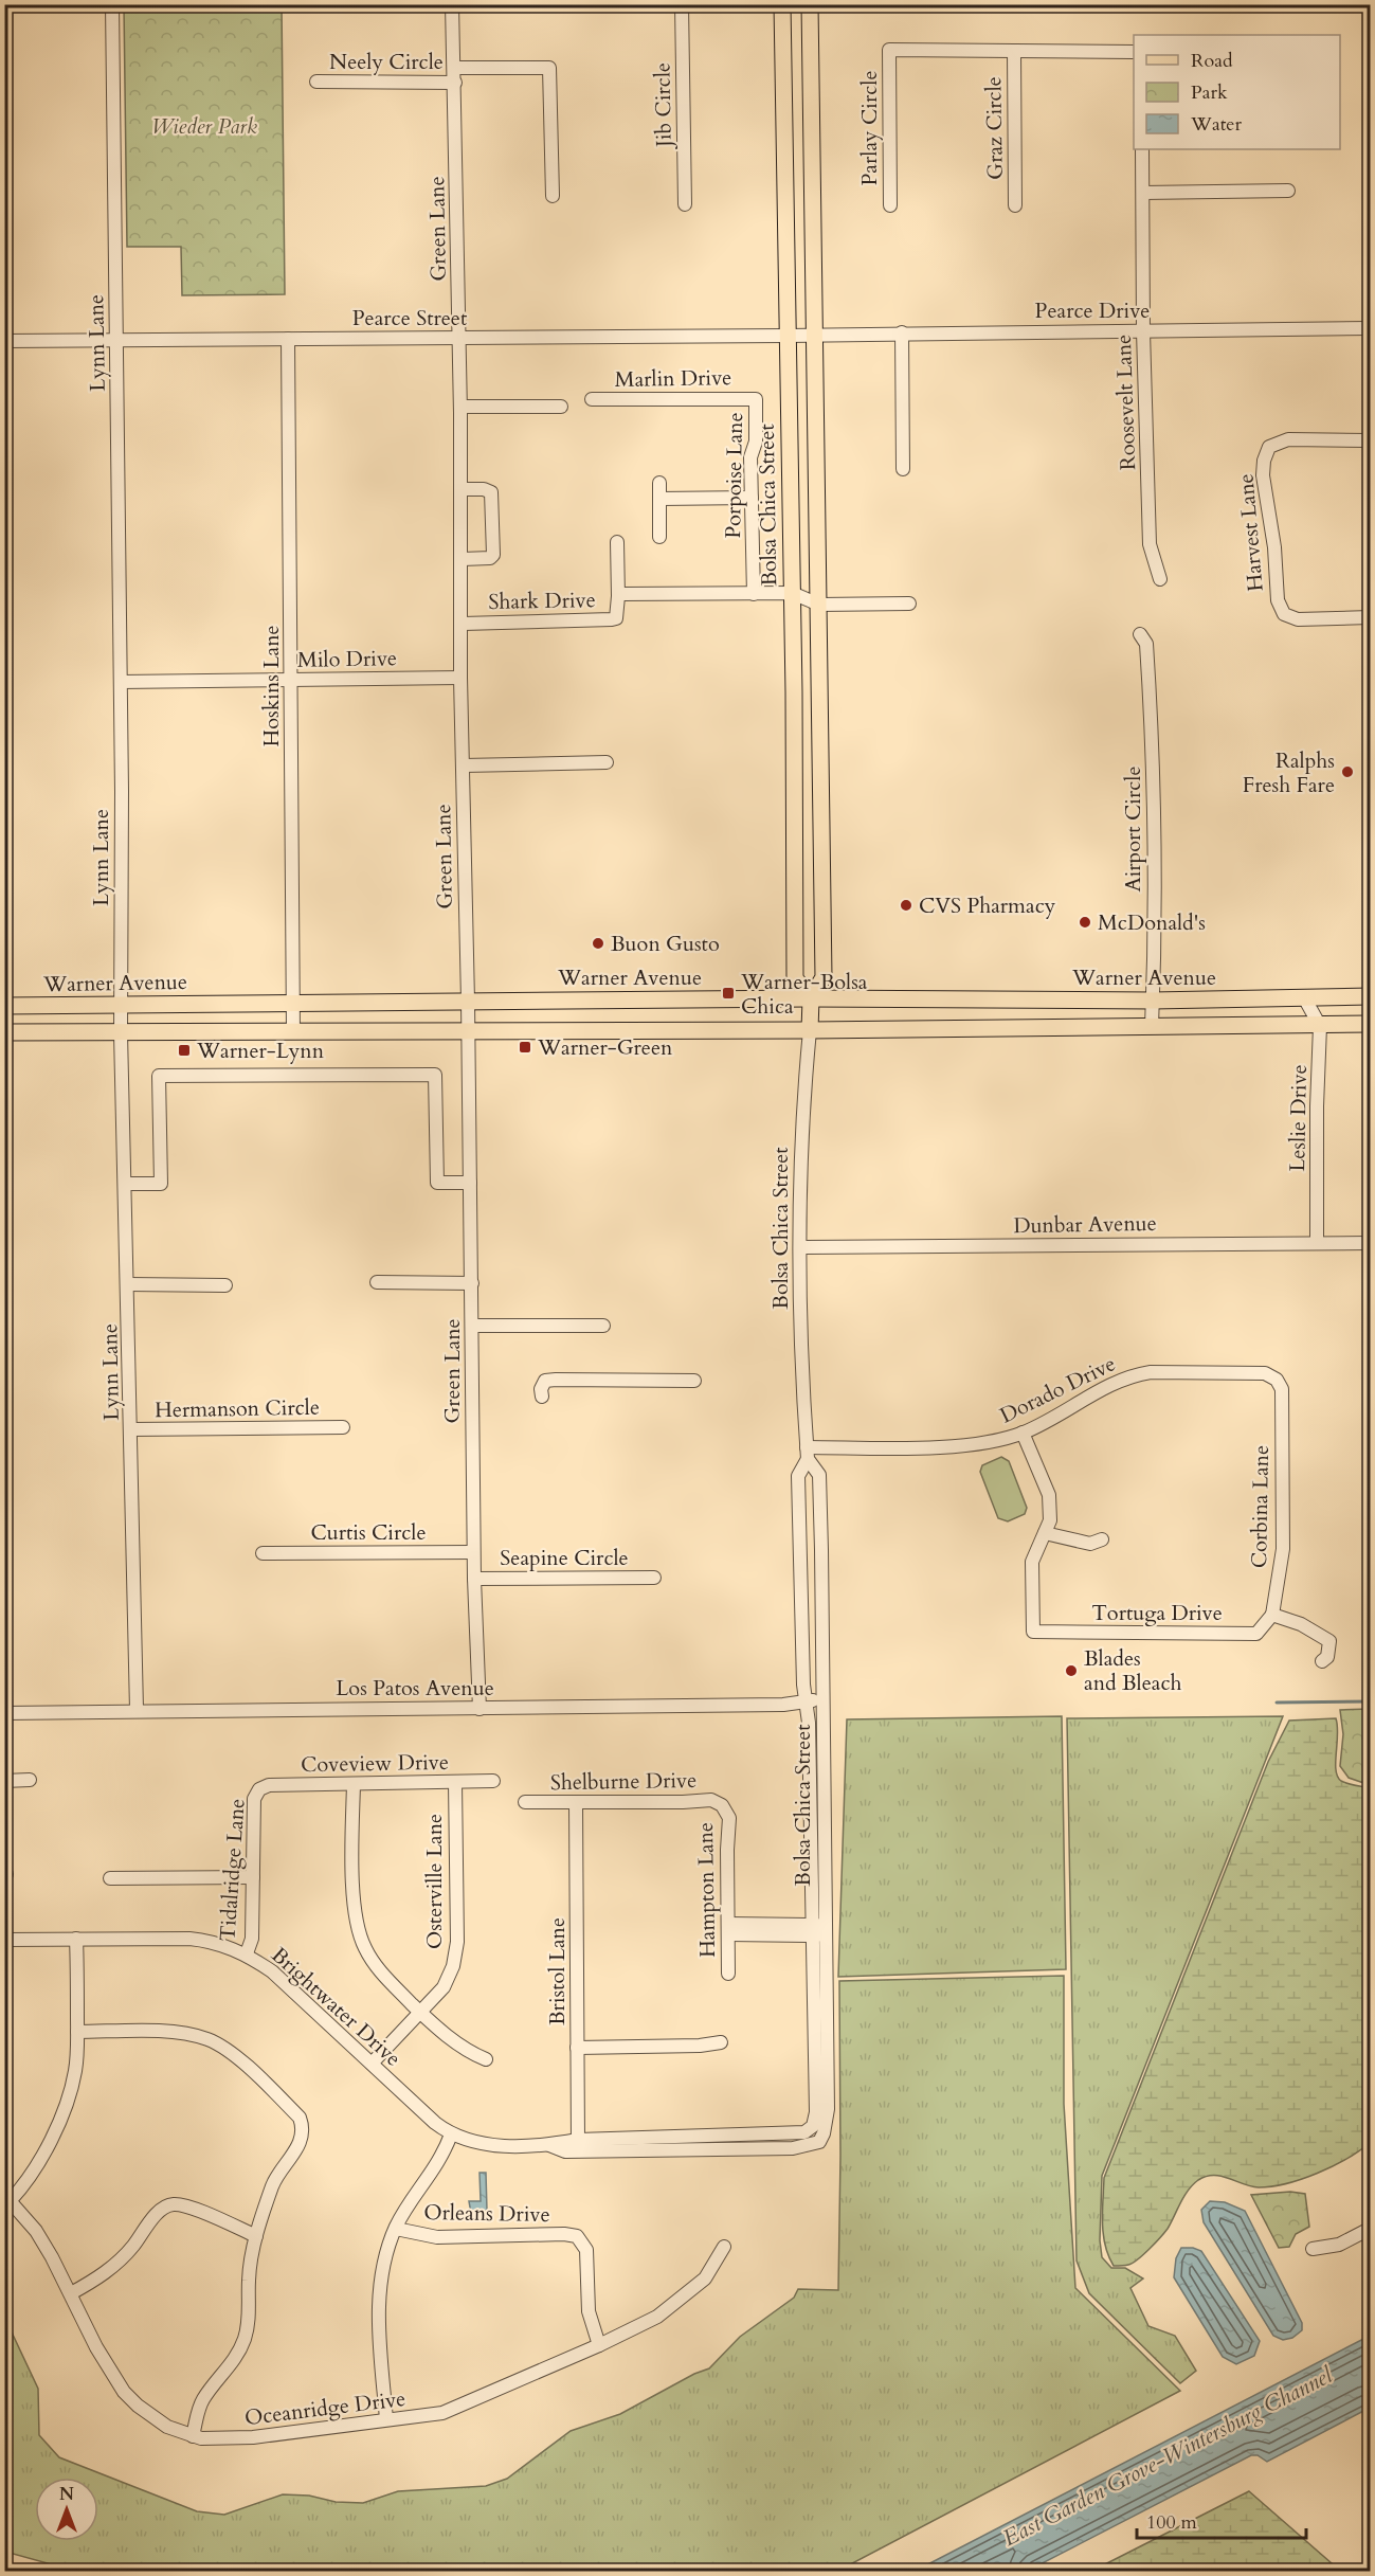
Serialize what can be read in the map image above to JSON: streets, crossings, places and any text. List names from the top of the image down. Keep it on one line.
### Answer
{"streets":{"main road":["Bolsa Chica Street","Warner Avenue"],"street":["Neely Circle","Jib Circle","Parlay Circle","Graz Circle","Green Lane","Pearce Drive","Pearce Street","Lynn Lane","Marlin Drive","Roosevelt Lane","Porpoise Lane","Harvest Lane","Shark Drive","Milo Drive","Hoskins Lane","Airport Circle","Leslie Drive","Dunbar Avenue","Dorado Drive","Hermanson Circle","Corbina Lane","Curtis Circle","Seapine Circle","Tortuga Drive","Los Patos Avenue","Coveview Drive","Shelburne Drive","Tidalridge Lane","Osterville Lane","Hampton Lane","Bristol Lane","Brightwater Drive","Orleans Drive","Oceanridge Drive"]},"crossings":[["Neely Circle","Green Lane"],["Parlay Circle","Graz Circle"],["Green Lane","Pearce Street"],["Green Lane","Shark Drive"],["Green Lane","Milo Drive"],["Green Lane","Warner Avenue"],["Green Lane","Curtis Circle"],["Green Lane","Seapine Circle"],["Green Lane","Los Patos Avenue"],["Pearce Drive","Pearce Street"],["Pearce Drive","Roosevelt Lane"],["Pearce Drive","Bolsa Chica Street"],["Pearce Street","Lynn Lane"],["Pearce Street","Bolsa Chica Street"],["Pearce Street","Hoskins Lane"],["Lynn Lane","Milo Drive"],["Lynn Lane","Warner Avenue"],["Lynn Lane","Hermanson Circle"],["Lynn Lane","Los Patos Avenue"],["Marlin Drive","Porpoise Lane"],["Porpoise Lane","Shark Drive"],["Bolsa Chica Street","Shark Drive"],["Bolsa Chica Street","Warner Avenue"],["Bolsa Chica Street","Dunbar Avenue"],["Bolsa Chica Street","Dorado Drive"],["Bolsa Chica Street","Los Patos Avenue"],["Bolsa Chica Street","Brightwater Drive"],["Milo Drive","Hoskins Lane"],["Hoskins Lane","Warner Avenue"],["Airport Circle","Warner Avenue"],["Leslie Drive","Dunbar Avenue"],["Dorado Drive","Corbina Lane"],["Corbina Lane","Tortuga Drive"],["Coveview Drive","Tidalridge Lane"],["Coveview Drive","Osterville Lane"],["Shelburne Drive","Hampton Lane"],["Shelburne Drive","Bristol Lane"],["Tidalridge Lane","Brightwater Drive"],["Osterville Lane","Brightwater Drive"],["Bristol Lane","Brightwater Drive"],["Orleans Drive","Oceanridge Drive"]],"water":["East Garden Grove-Wintersburg Channel"],"parks":["Wieder Park"],"places":{"other":["Ralphs Fresh Fare","CVS Pharmacy","McDonald's","Buon Gusto","Blades and Bleach"],"transit":["Warner-Bolsa Chica","Warner-Green","Warner-Lynn"]},"legend":["Road","Park","Water"],"scale_bar":"100 m","north":"top"}
